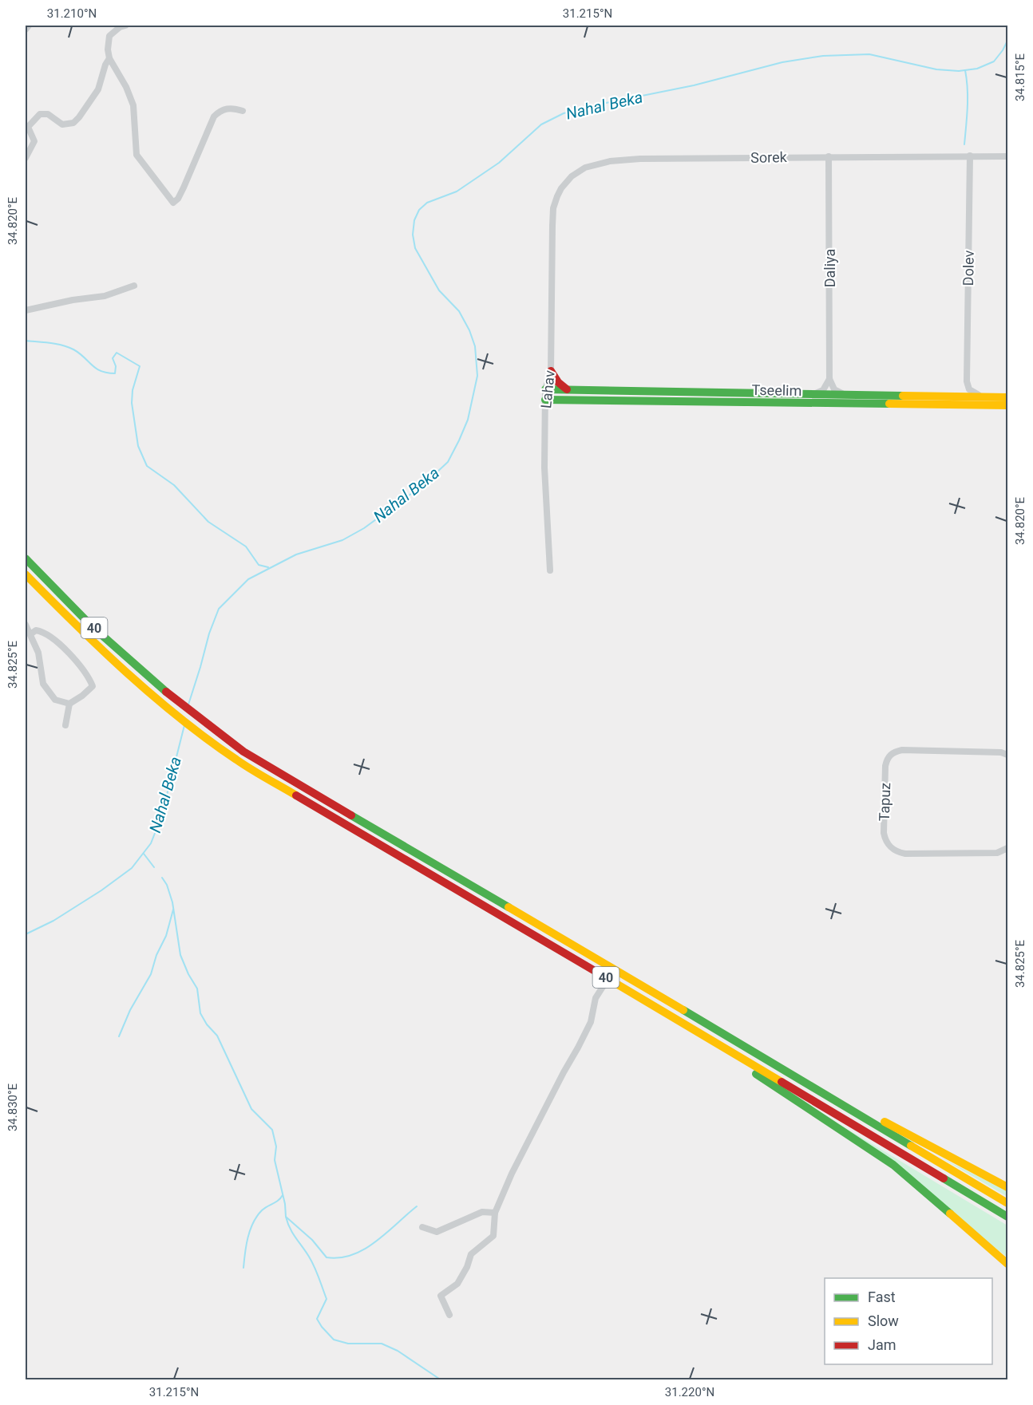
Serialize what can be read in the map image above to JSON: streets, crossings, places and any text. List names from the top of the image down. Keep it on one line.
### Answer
{"streets":{"main road":["Tseelim","40"],"street":["Sorek","Daliya","Dolev","Lahav","Tapuz"]},"crossings":[["Sorek","Daliya"],["Sorek","Dolev"],["Sorek","Lahav"],["Lahav","Tseelim"]],"water":["Nahal Beka"],"legend":["Fast","Slow","Jam"],"coordinates":["31.210°N","31.215°N","34.815°E","34.820°E","34.825°E","34.830°E","31.220°N"]}
